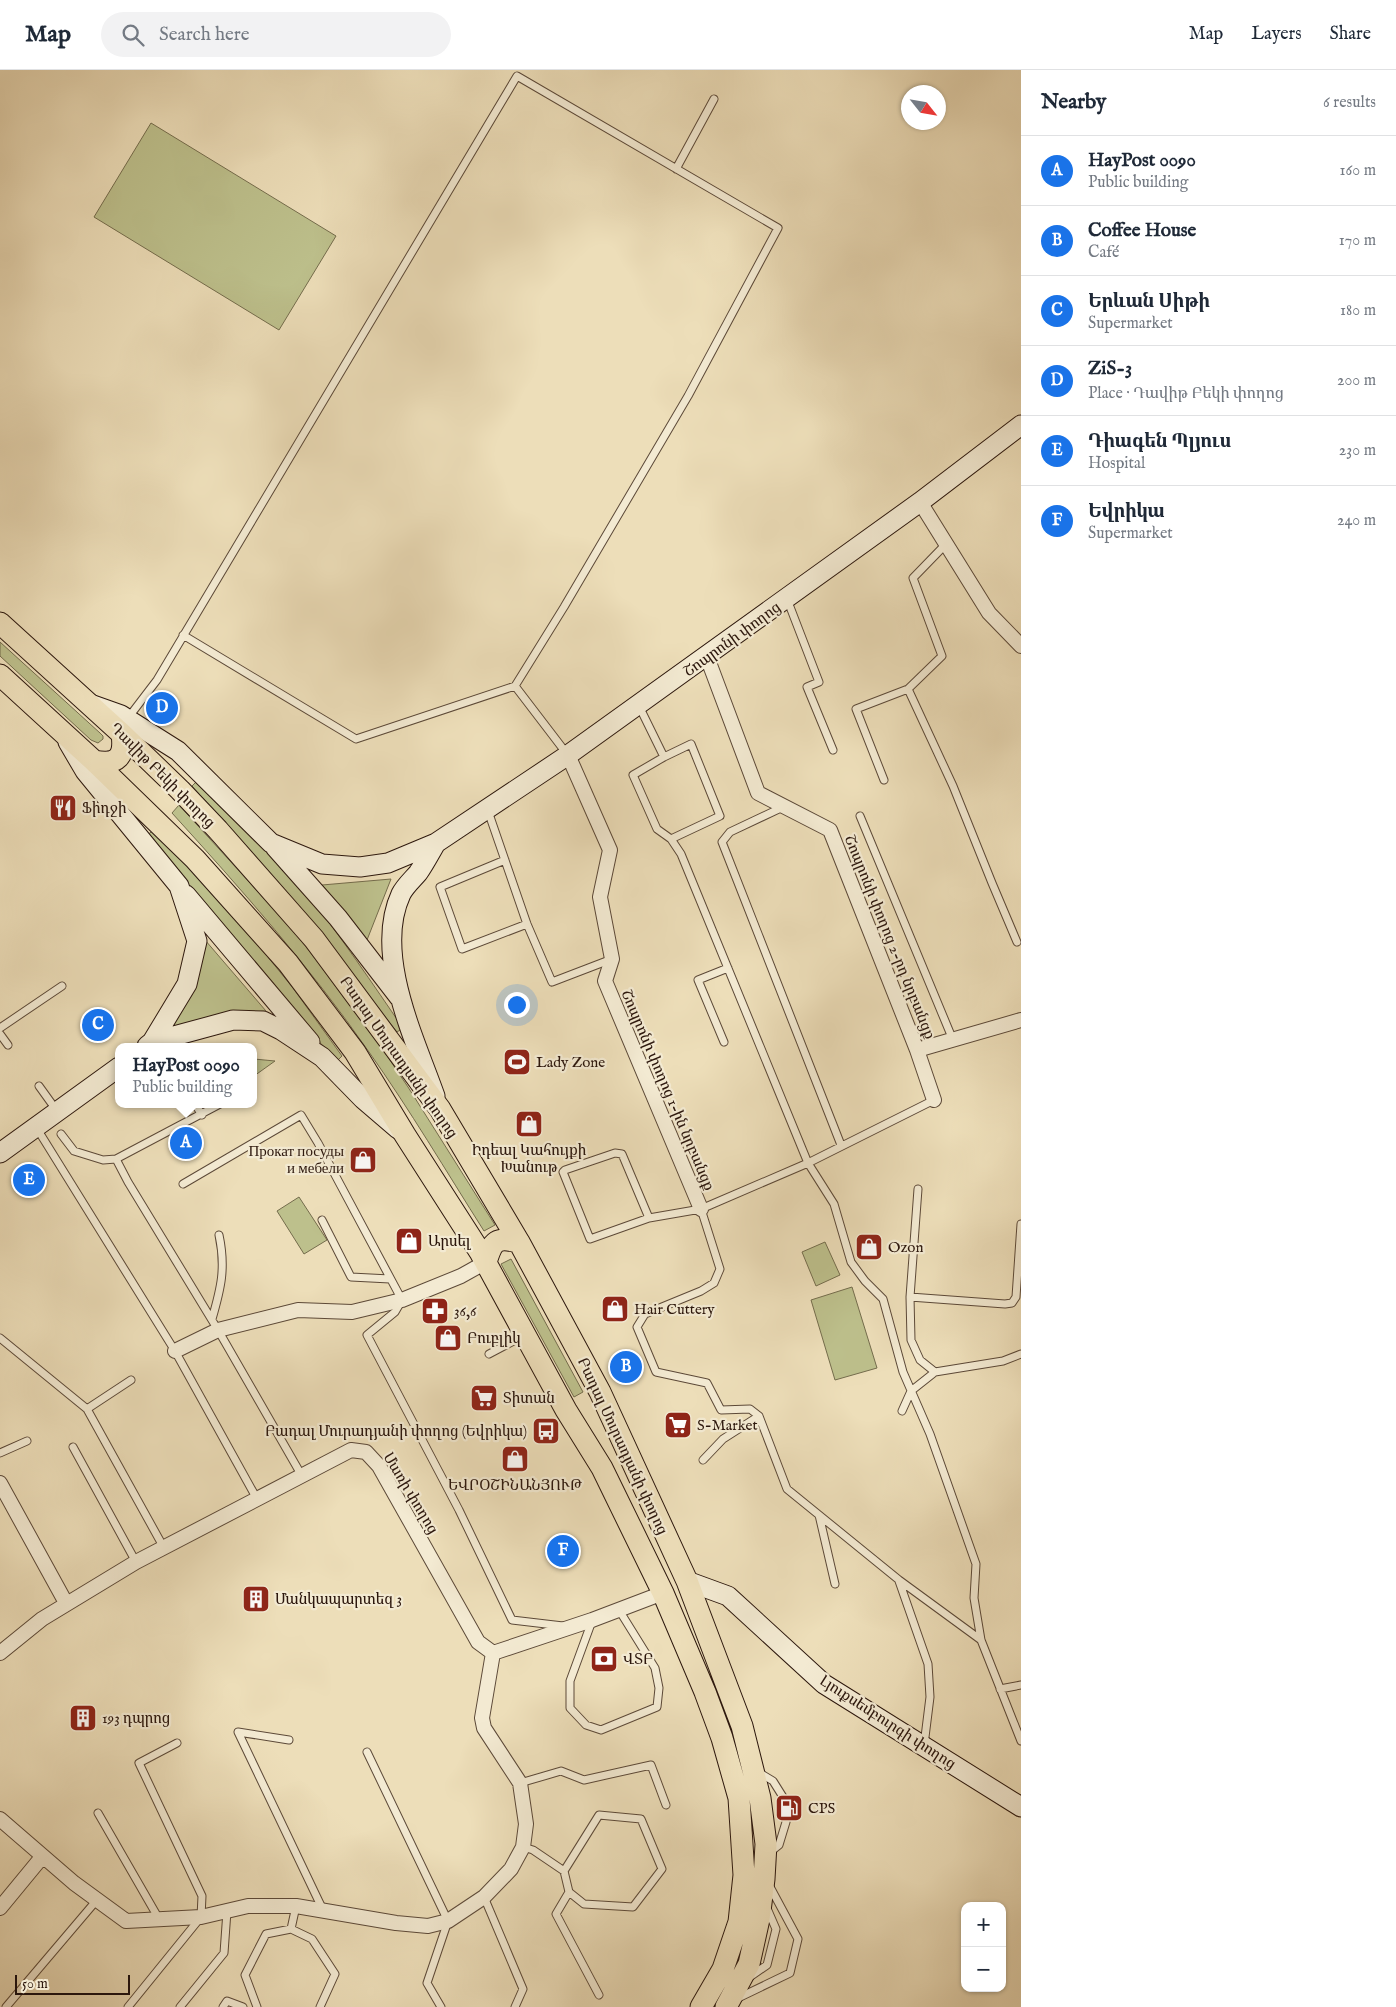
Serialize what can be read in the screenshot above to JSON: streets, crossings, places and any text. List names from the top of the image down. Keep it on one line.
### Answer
{"streets":{"main road":["Շոպրոնի փողոց","Դավիթ Բեկի փողոց","Բադալ Մուրադյանի փողոց","Լյուքսեմբուրգի փողոց"],"street":["Շոպրոնի փողոց 2-րդ նրբանցք","Շոպրոնի փողոց 1-ին նրբանցք","Մառի փողոց"]},"crossings":[["Շոպրոնի փողոց","Շոպրոնի փողոց 2-րդ նրբանցք"],["Շոպրոնի փողոց","Շոպրոնի փողոց 1-ին նրբանցք"],["Դավիթ Բեկի փողոց","Բադալ Մուրադյանի փողոց"],["Բադալ Մուրադյանի փողոց","Լյուքսեմբուրգի փողոց"]],"places":{"restaurant":["Ֆիդջի"],"sports":["Lady Zone"],"shop":["Իդեալ Կահույքի Խանութ","Прокат посуды и мебели","Արսել","Ozon","Hair Cuttery","Բուբլիկ","ԵՎՐՕՇԻՆԱՆՅՈՒԹ"],"pharmacy":["36,6"],"supermarket":["Տիտան","S-Market"],"bus stop":["Բադալ Մուրադյանի փողոց (Եվրիկա)"],"building":["Մանկապարտեզ 3","193 դպրոց"],"bank":["ՎՏԲ"],"fuel station":["CPS"]},"scale_bar":"50 m","north":"bottom right","page":{"header":"Map","search":"Search here","nav":["Map","Layers","Share"],"heading":["Nearby","6 results"],"list":[{"mark":"A","name":"HayPost 0090","note":"Public building","value":"160 m"},{"mark":"B","name":"Coffee House","note":"Café","value":"170 m"},{"mark":"C","name":"Երևան Սիթի","note":"Supermarket","value":"180 m"},{"mark":"D","name":"ZiS-3","note":"Place · Դավիթ Բեկի փողոց","value":"200 m"},{"mark":"E","name":"Դիագեն Պլյուս","note":"Hospital","value":"230 m"},{"mark":"F","name":"Եվրիկա","note":"Supermarket","value":"240 m"}],"pins":["D","C","A","E","B","F"],"popup":["HayPost 0090","Public building"],"map_buttons":["+","−"],"scale":"50 m"}}
